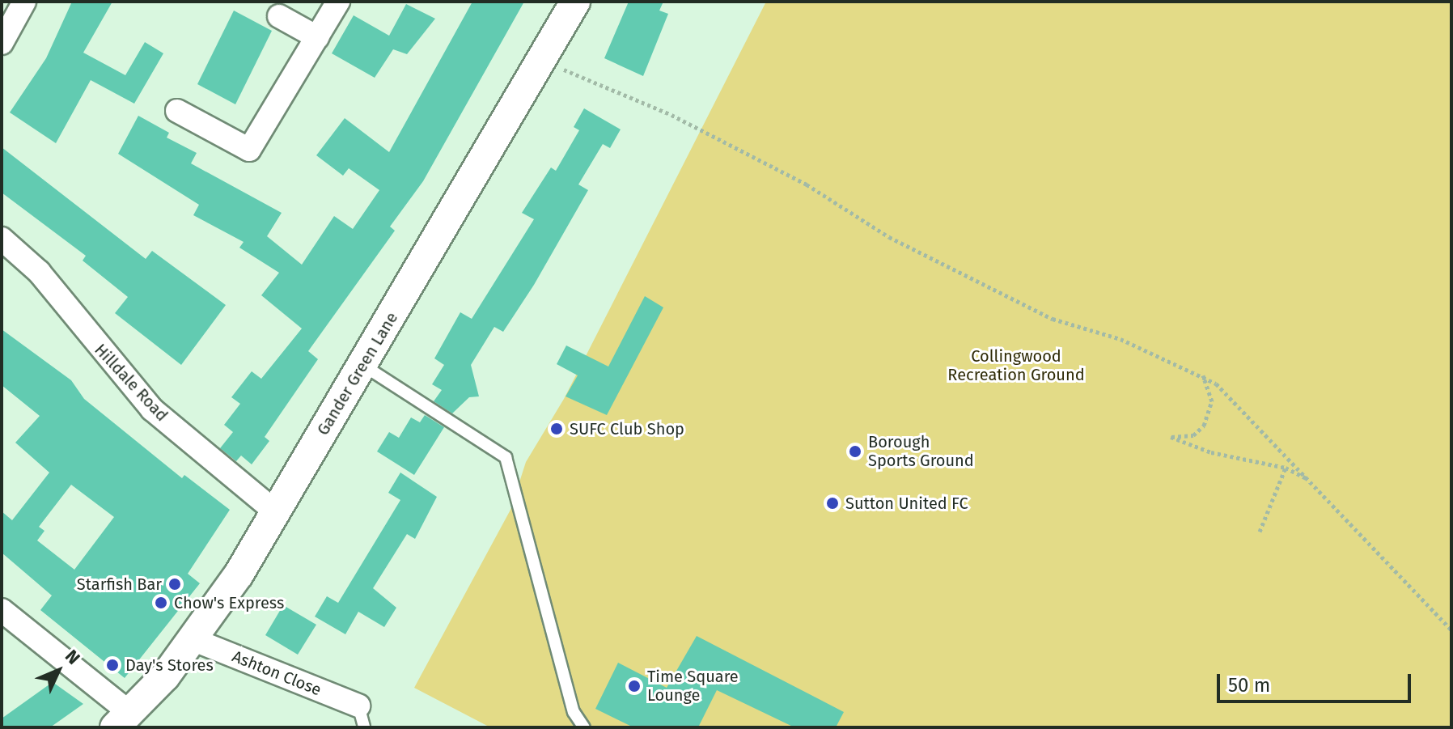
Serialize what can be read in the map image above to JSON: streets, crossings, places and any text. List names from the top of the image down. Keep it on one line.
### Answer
{"streets":{"street":["Gander Green Lane","Hilldale Road","Ashton Close"]},"crossings":[["Gander Green Lane","Hilldale Road"],["Gander Green Lane","Ashton Close"]],"parks":["Collingwood Recreation Ground"],"places":["SUFC Club Shop","Borough Sports Ground","Sutton United FC","Starfish Bar","Chow's Express","Day's Stores","Time Square Lounge"],"scale_bar":"50 m","north":"top right"}
